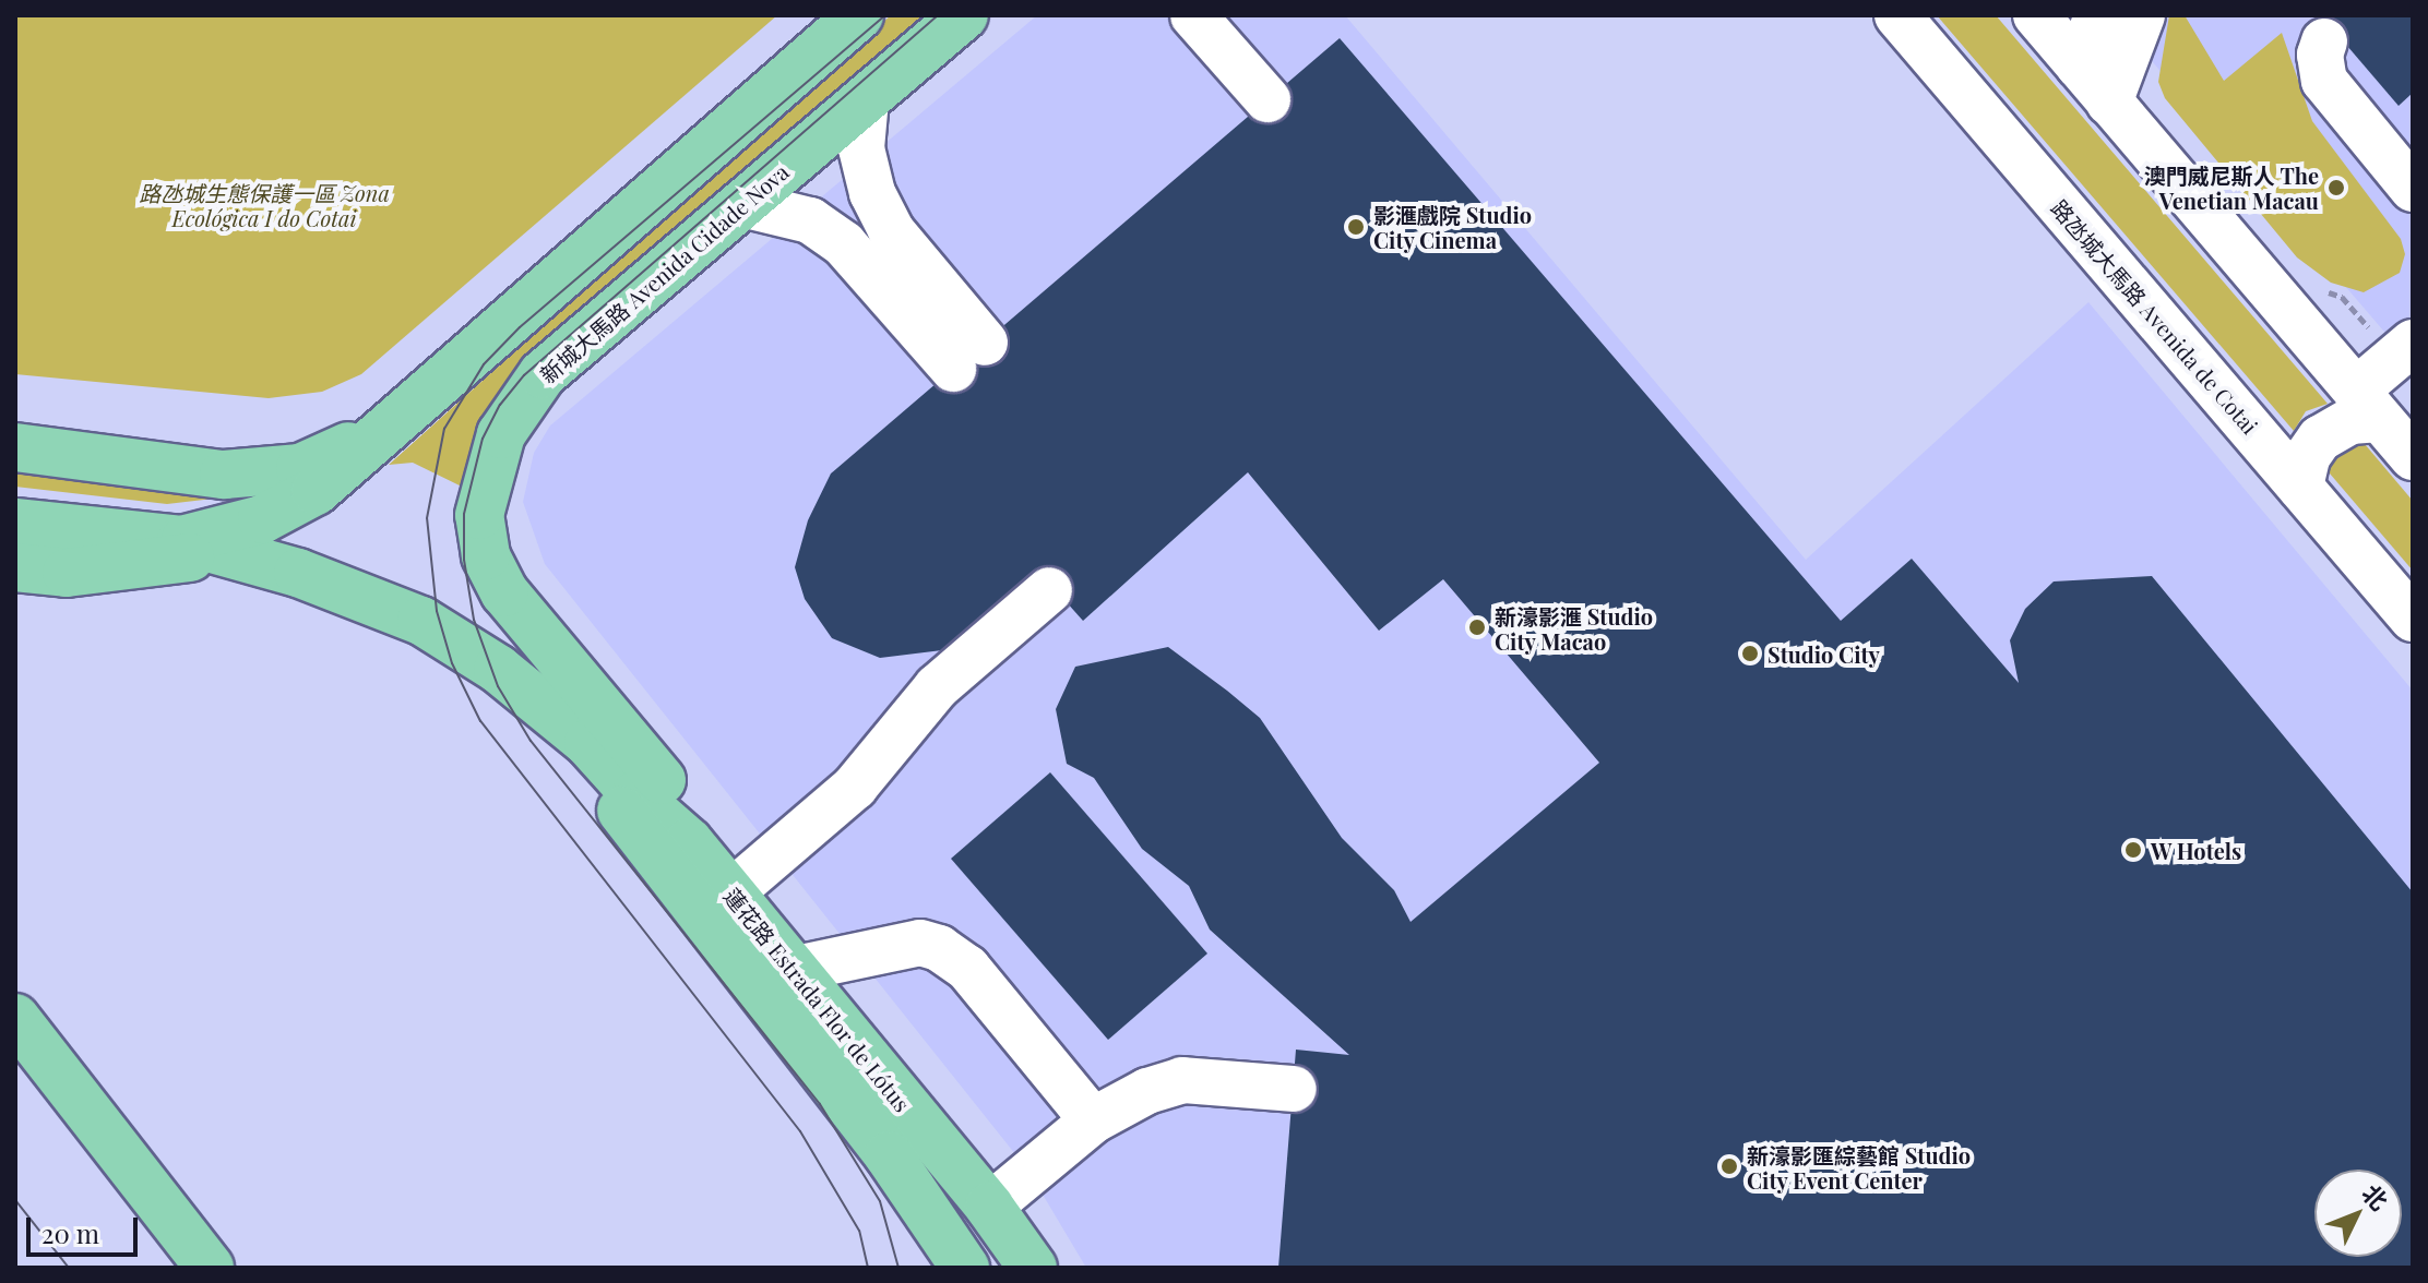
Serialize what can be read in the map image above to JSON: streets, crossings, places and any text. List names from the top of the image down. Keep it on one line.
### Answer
{"streets":{"main road":["新城大馬路 Avenida Cidade Nova","蓮花路 Estrada Flor de Lótus"],"street":["路氹城大馬路 Avenida de Cotai"]},"crossings":[["新城大馬路 Avenida Cidade Nova","蓮花路 Estrada Flor de Lótus"]],"parks":["路氹城生態保護一區 Zona Ecológica I do Cotai"],"places":["澳門威尼斯人 The Venetian Macau","影滙戲院 Studio City Cinema","新濠影滙 Studio City Macao","Studio City","W Hotels","新濠影匯綜藝館 Studio City Event Center"],"scale_bar":"20 m","north":"top right"}
